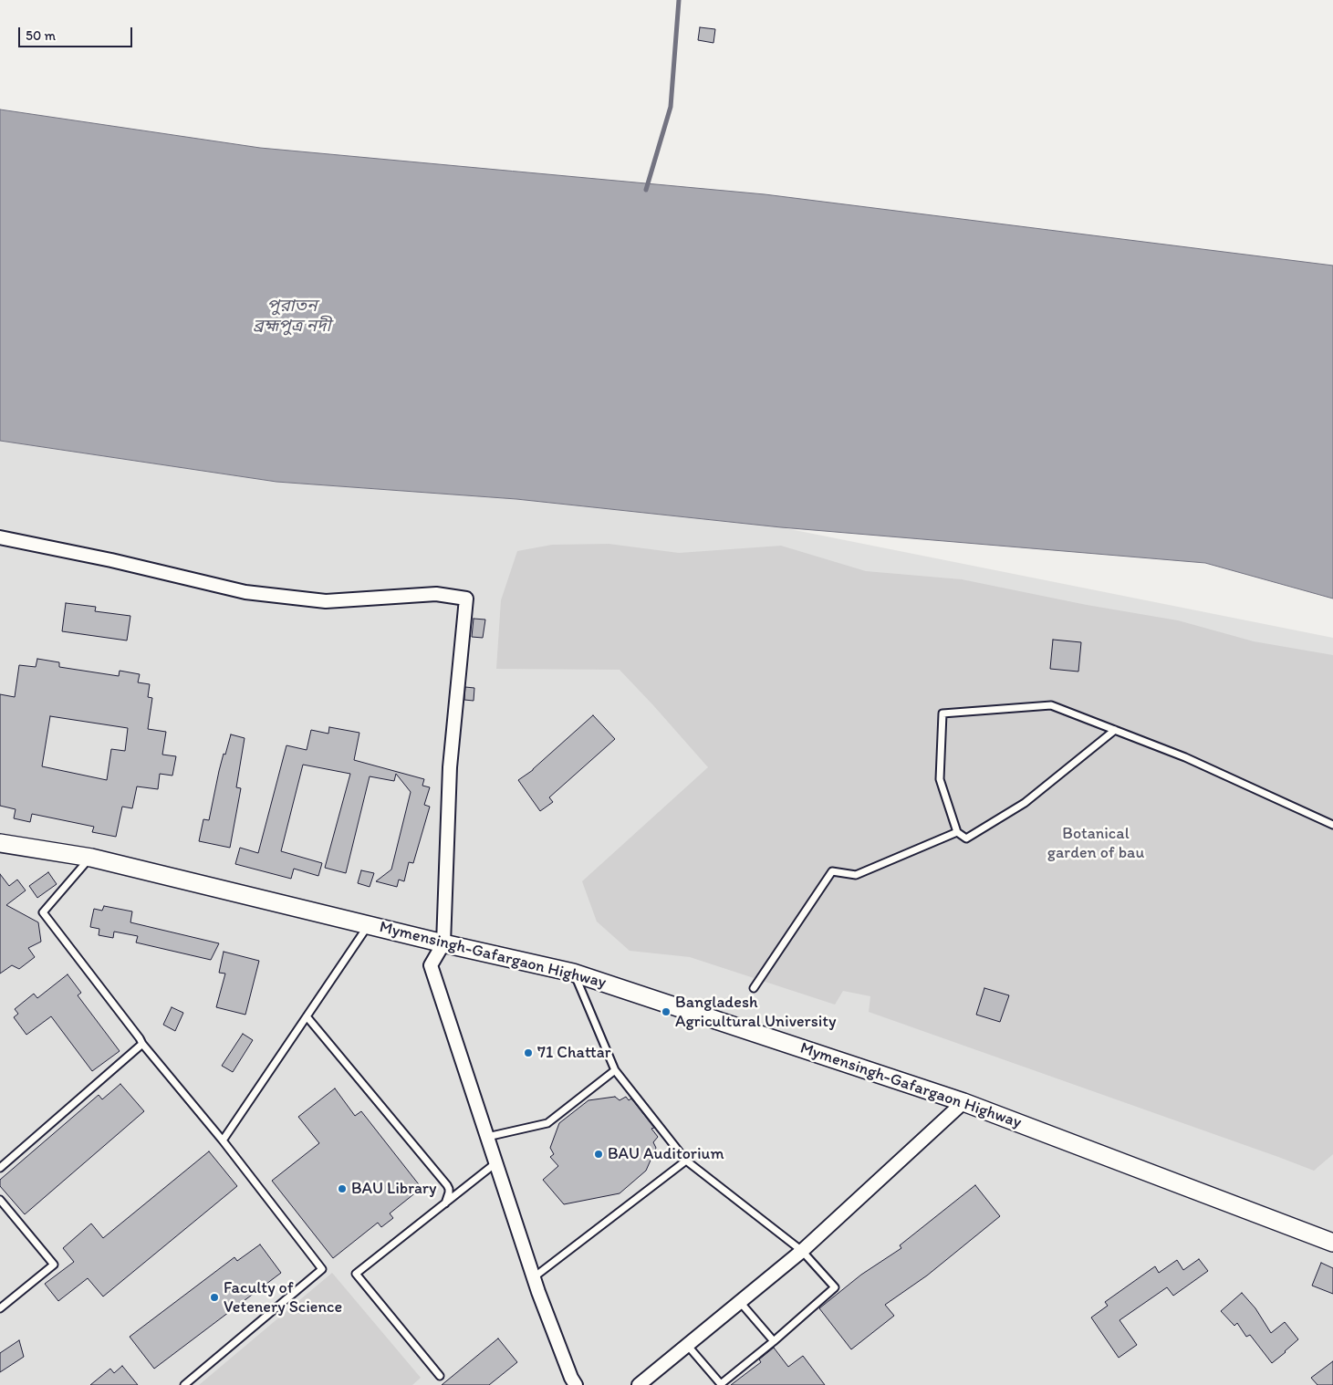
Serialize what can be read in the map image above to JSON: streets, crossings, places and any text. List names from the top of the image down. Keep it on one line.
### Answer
{"streets":{"main road":["Mymensingh-Gafargaon Highway"]},"water":["পুরাতন ব্রহ্মপুত্র নদী"],"parks":["Botanical garden of bau"],"places":["Bangladesh Agricultural University","71 Chattar","BAU Auditorium","BAU Library","Faculty of Vetenery Science"],"scale_bar":"50 m"}
